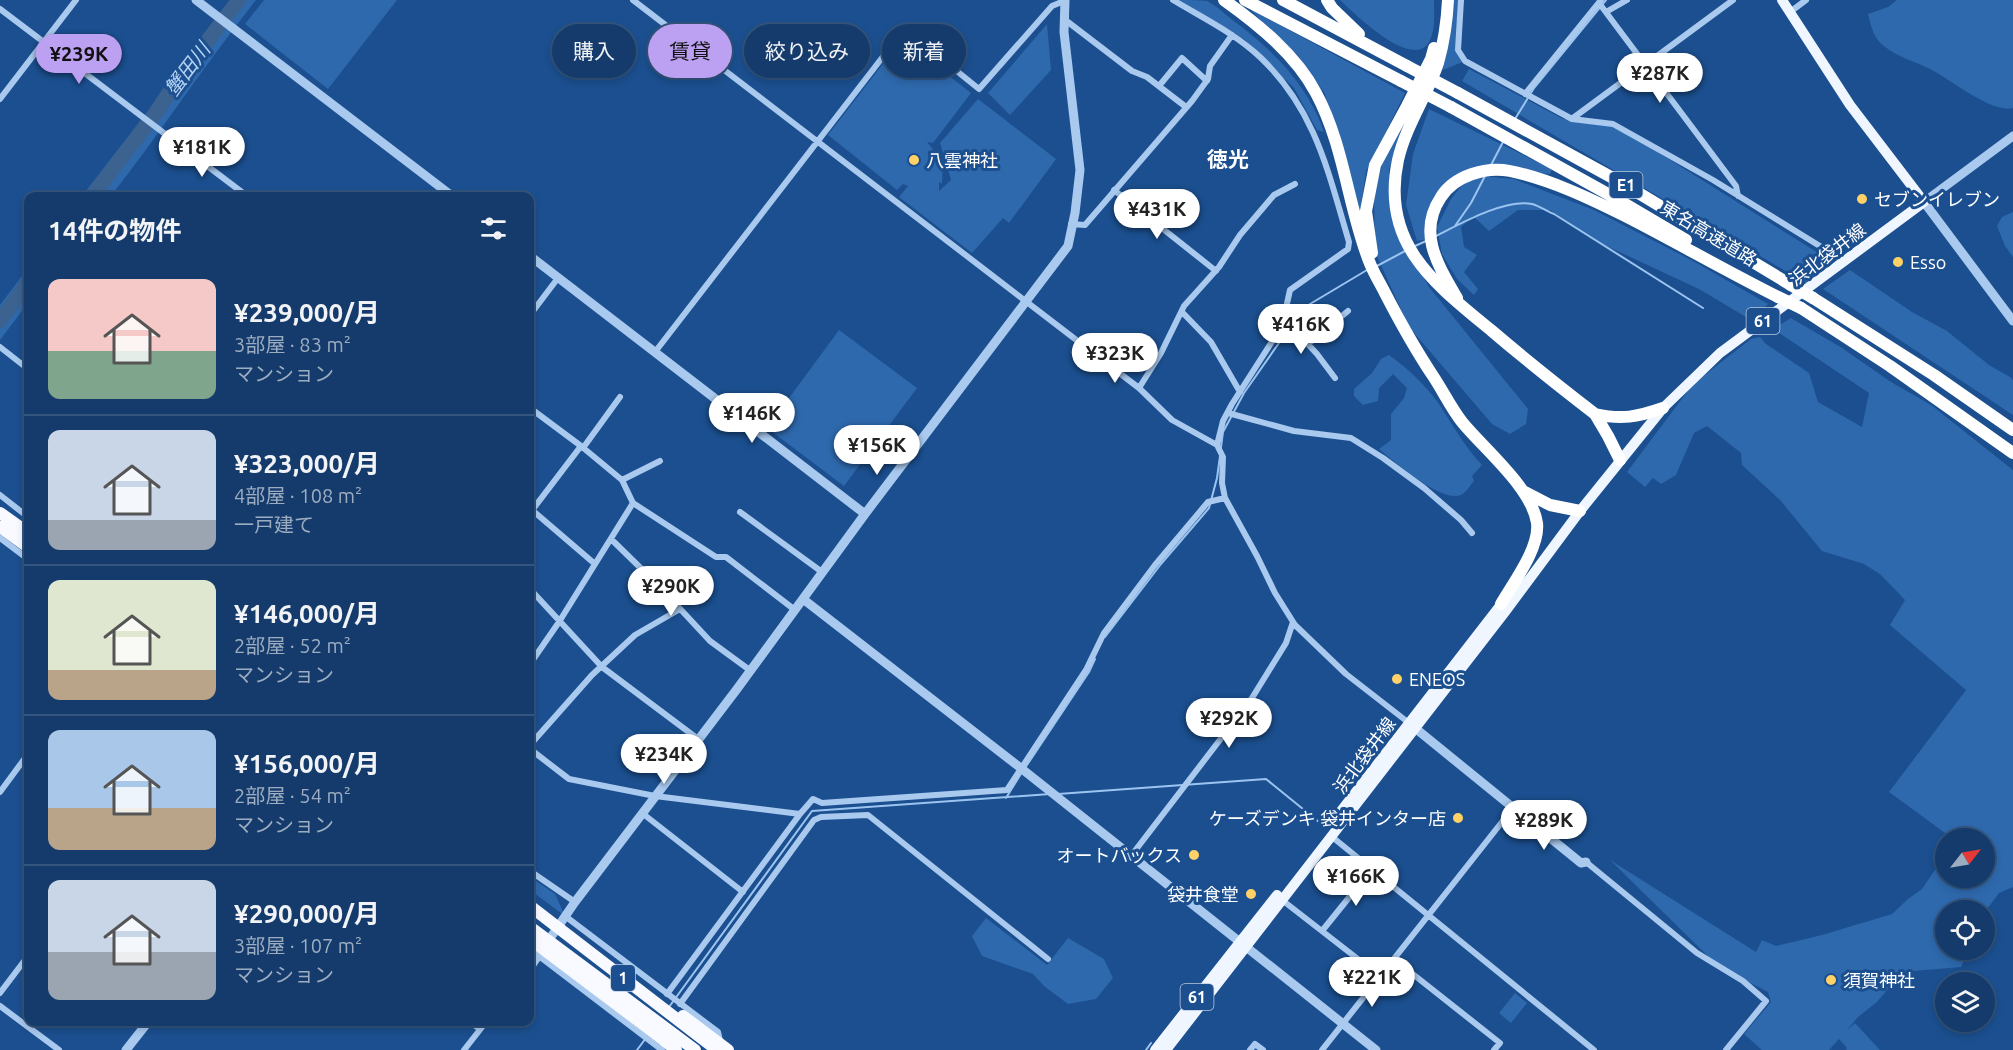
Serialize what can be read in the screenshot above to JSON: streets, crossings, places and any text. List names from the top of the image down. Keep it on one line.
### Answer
{"streets":{"highway":["E1","東名高速道路","1"],"main road":["浜北袋井線","61"]},"districts":["徳光"],"water":["蟹田川"],"places":["八雲神社","セブンイレブン","Esso","ENEOS","ケーズデンキ 袋井インター店","オートバックス","袋井食堂","須賀神社"],"north":"top right","page":{"chip":["購入","賃貸","絞り込み","新着"],"price":["¥239K","¥287K","¥181K","¥431K","¥416K","¥323K","¥146K","¥156K","¥290K","¥292K","¥234K","¥289K","¥166K","¥221K"],"heading":"14件の物件","list":[{"name":"¥239,000/月","note":"3部屋 · 83 m² · マンション"},{"name":"¥323,000/月","note":"4部屋 · 108 m² · 一戸建て"},{"name":"¥146,000/月","note":"2部屋 · 52 m² · マンション"},{"name":"¥156,000/月","note":"2部屋 · 54 m² · マンション"},{"name":"¥290,000/月","note":"3部屋 · 107 m² · マンション"}]}}
